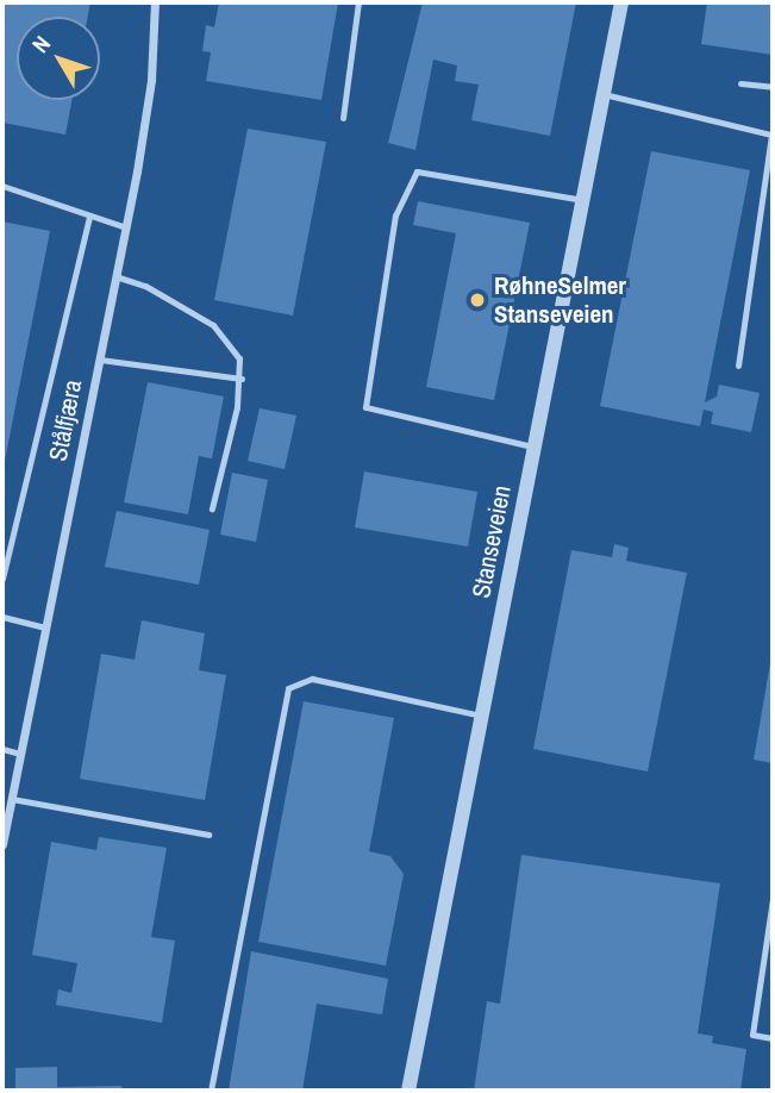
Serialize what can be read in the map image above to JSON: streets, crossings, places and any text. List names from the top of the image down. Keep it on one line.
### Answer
{"streets":{"street":["Stålfjæra","Stanseveien"]},"places":["RøhneSelmer Stanseveien"],"north":"top left"}
